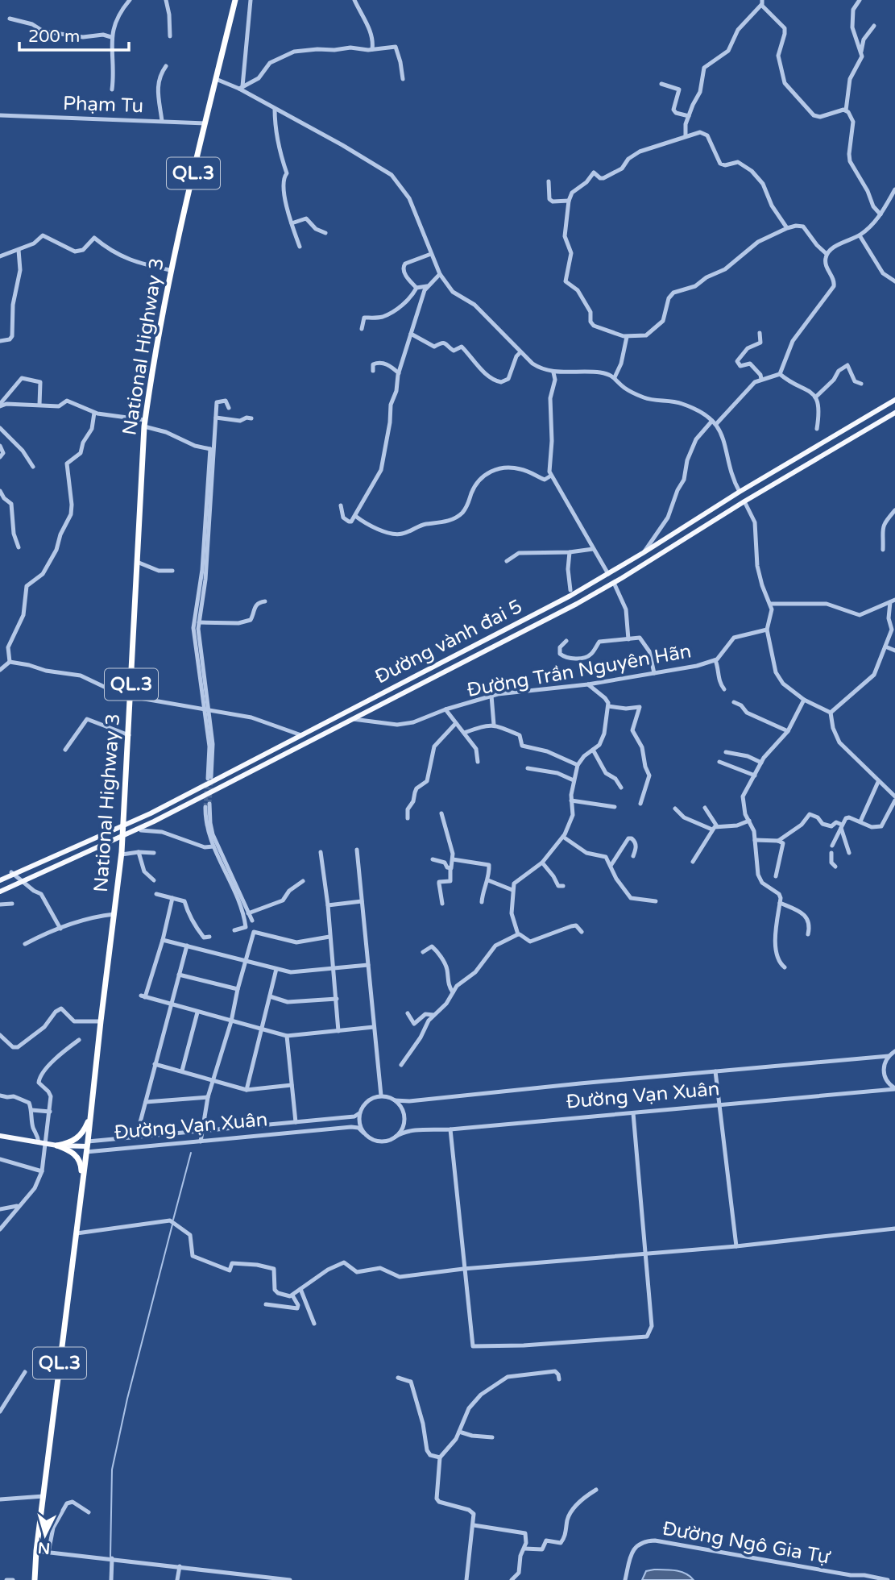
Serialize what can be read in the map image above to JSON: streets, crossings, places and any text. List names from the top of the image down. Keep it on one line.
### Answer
{"streets":{"highway":["QL.3","National Highway 3"],"main road":["Đường vành đai 5","Đường Vạn Xuân"],"street":["Phạm Tu","Đường Trần Nguyên Hãn","Đường Ngô Gia Tự"]},"crossings":[["Phạm Tu","National Highway 3"],["National Highway 3","Đường Vạn Xuân"],["Đường vành đai 5","Đường Trần Nguyên Hãn"]],"scale_bar":"200 m","north":"bottom"}
